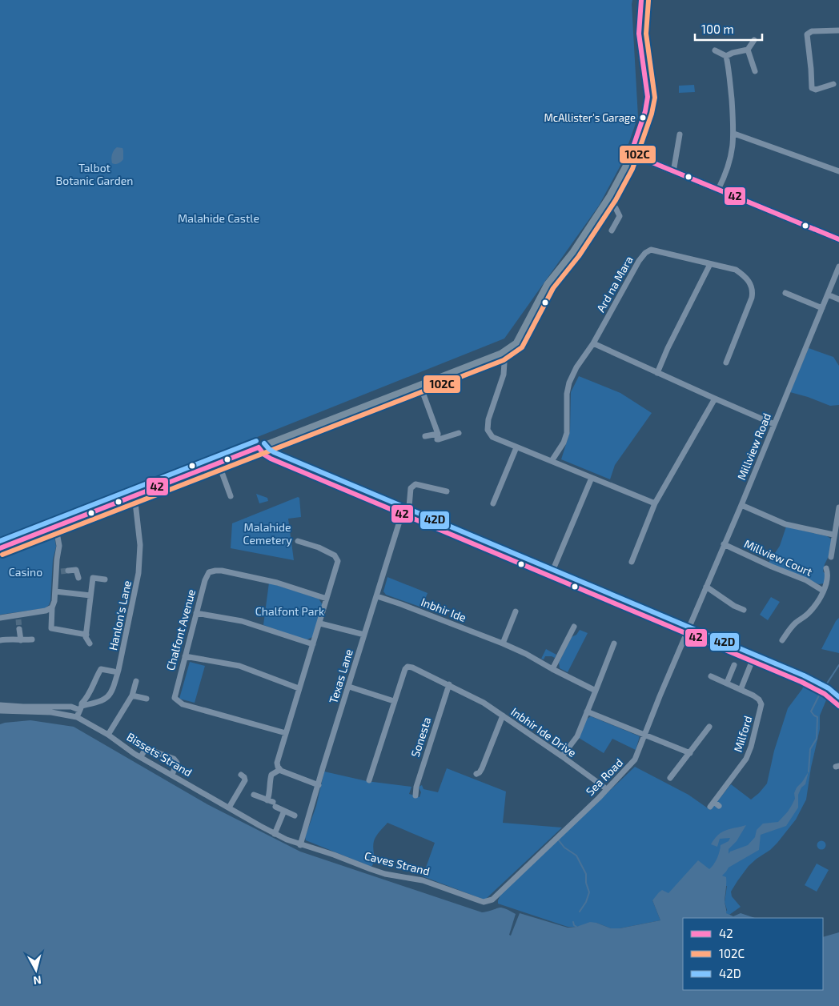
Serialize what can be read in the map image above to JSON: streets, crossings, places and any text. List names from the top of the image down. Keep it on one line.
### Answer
{"streets":{"street":["Ard na Mara","Millview Road","Millview Court","Inbhir Ide","Hanlon's Lane","Chalfont Avenue","Texas Lane","Inbhir Ide Drive","Milford","Sonesta","Bissets Strand","Sea Road","Caves Strand"]},"crossings":[["Millview Road","Millview Court"],["Millview Road","Sea Road"],["Inbhir Ide","Texas Lane"],["Texas Lane","Bissets Strand"],["Texas Lane","Caves Strand"],["Inbhir Ide Drive","Sonesta"],["Bissets Strand","Caves Strand"],["Sea Road","Caves Strand"]],"parks":["Talbot Botanic Garden","Malahide Castle","Malahide Cemetery","Casino","Chalfont Park"],"places":["McAllister's Garage"],"lines":["transit line 42","transit line 102C","transit line 42D"],"legend":["42","102C","42D"],"scale_bar":"100 m","north":"bottom"}
